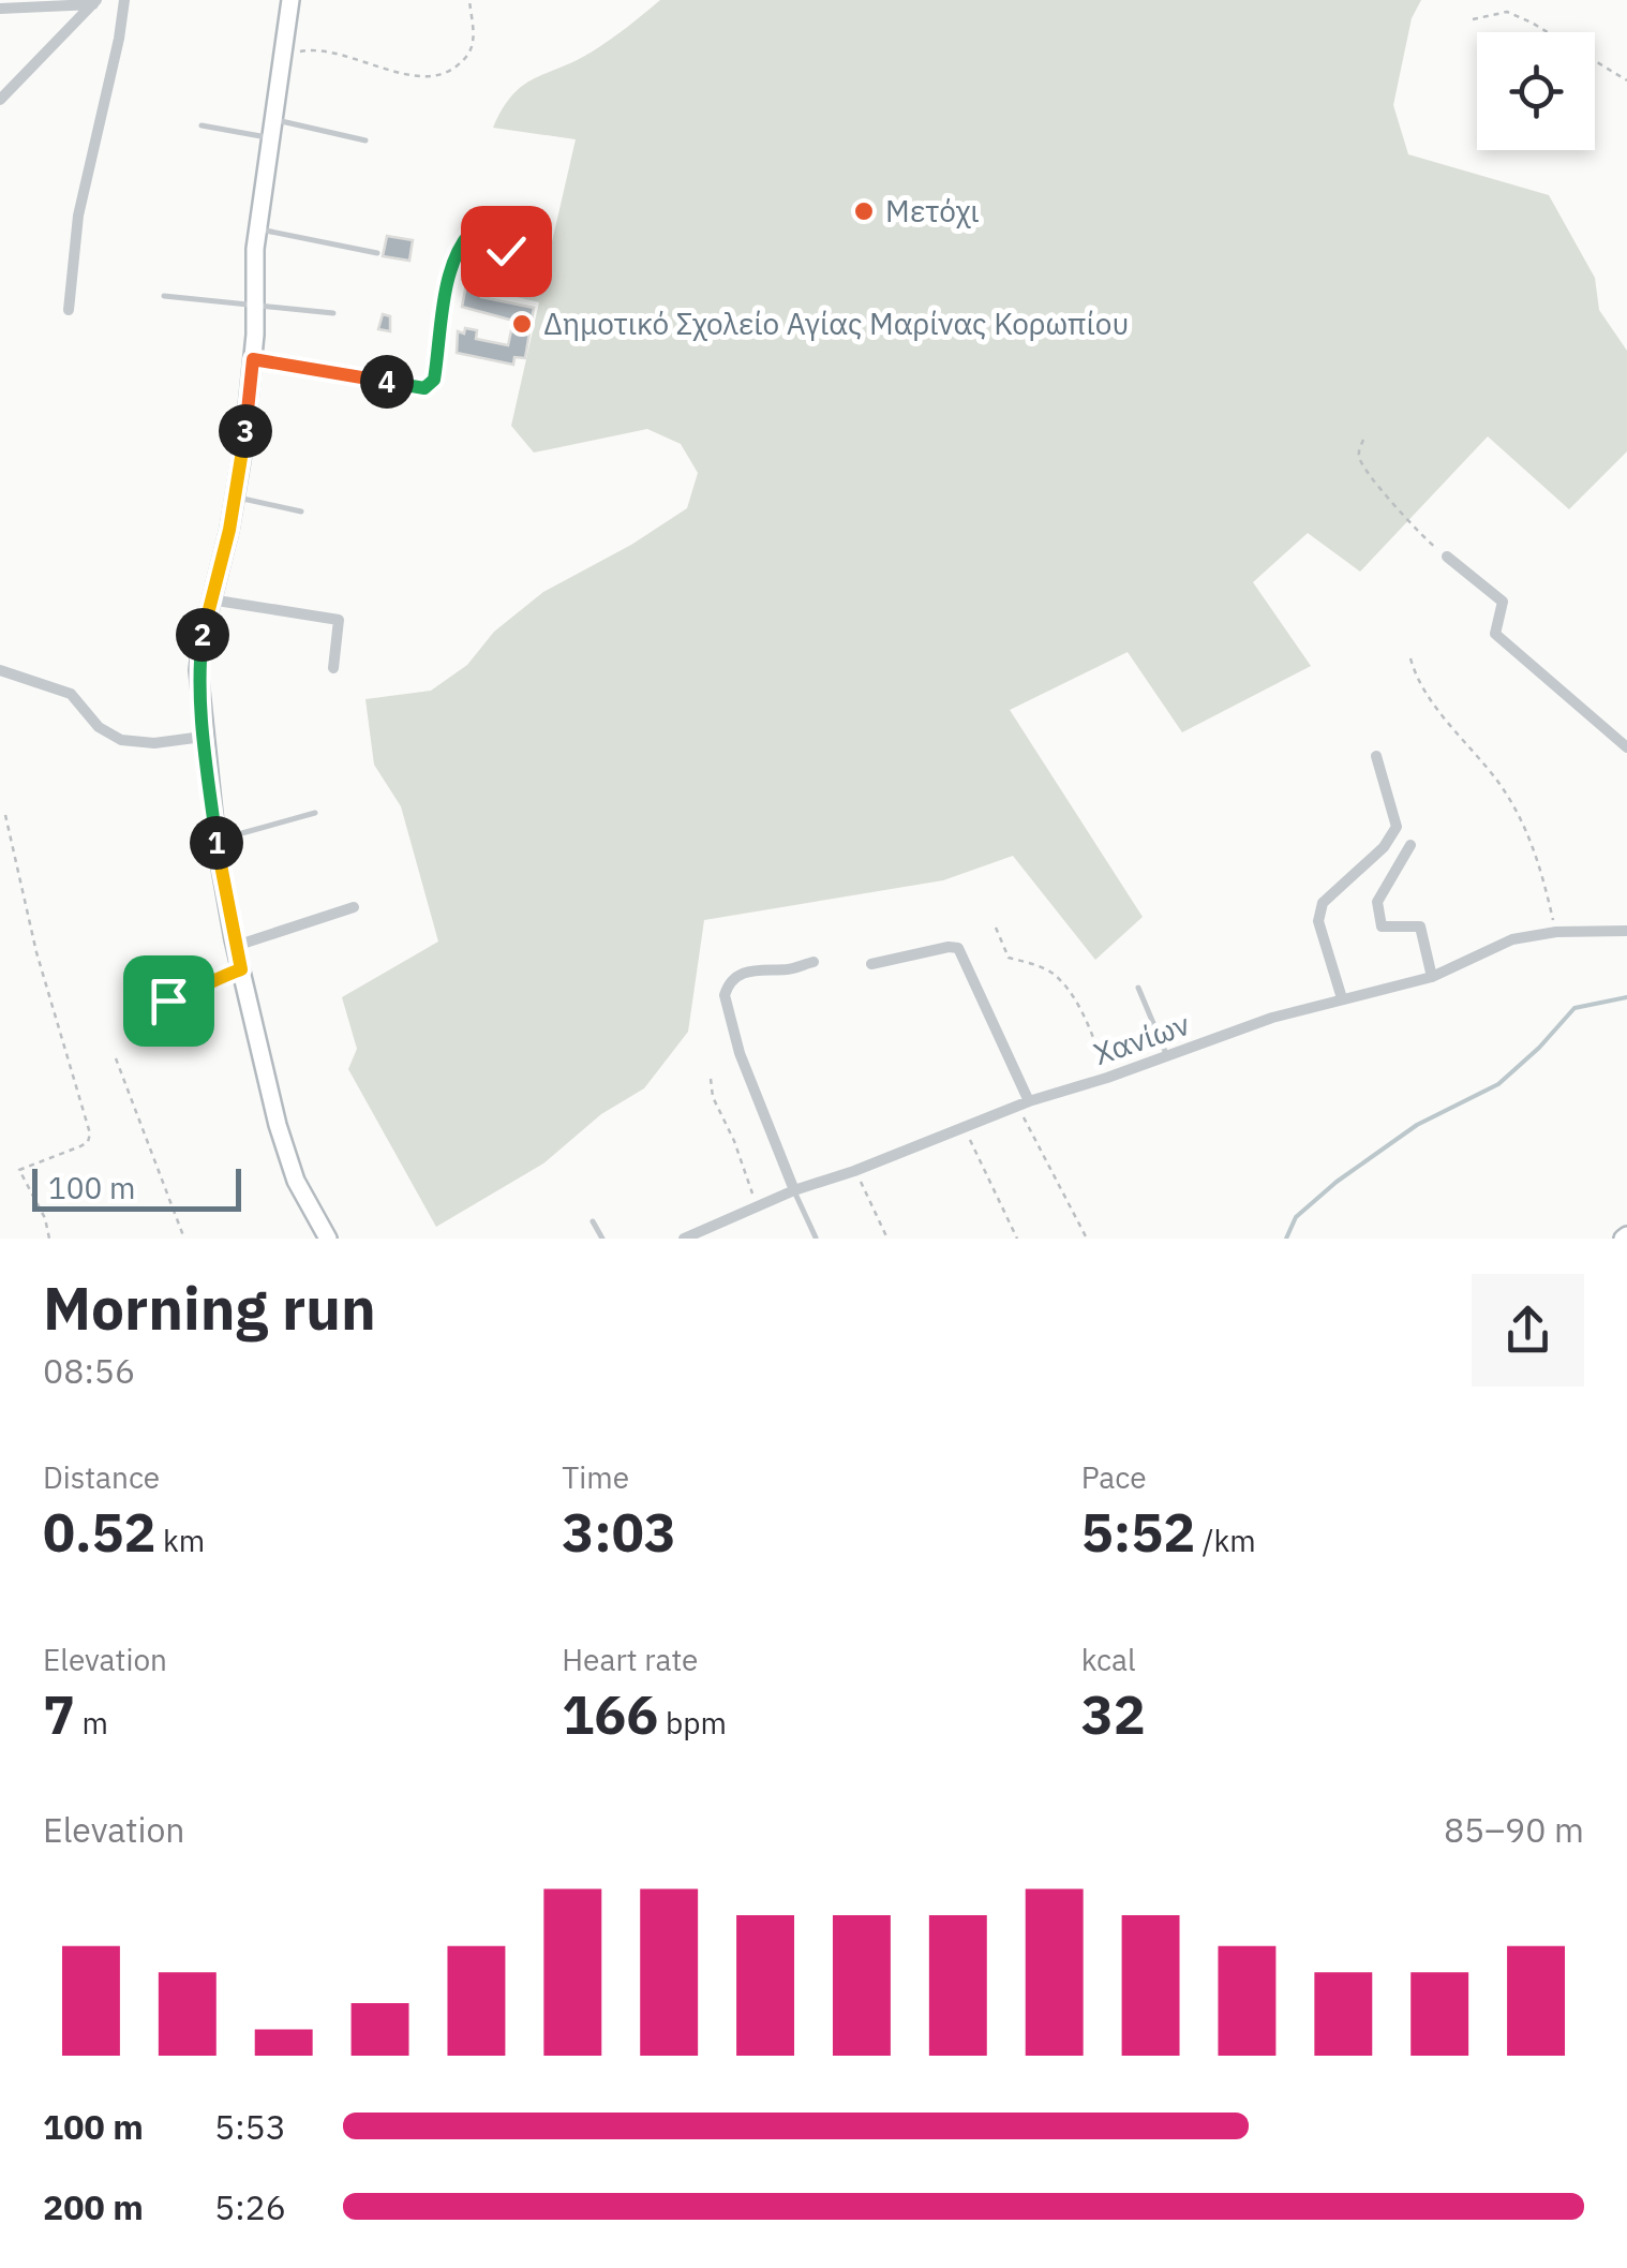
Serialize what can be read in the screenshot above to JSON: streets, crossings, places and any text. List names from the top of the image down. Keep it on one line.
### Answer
{"streets":{"street":["Χανίων"]},"places":["Μετόχι","Δημοτικό Σχολείο Αγίας Μαρίνας Κορωπίου"],"scale_bar":"100 m","page":{"pins":["4","3","2","1"],"scale":"100 m","heading":["Morning run","08:56"],"stats":[["Distance","0.52 km"],["Time","3:03"],["Pace","5:52 /km"],["Elevation","7 m"],["Heart rate","166 bpm"],["kcal","32"]],"chart":["Elevation","85–90 m"],"list":[{"name":"100 m","note":"5:53"},{"name":"200 m","note":"5:26"}]}}
